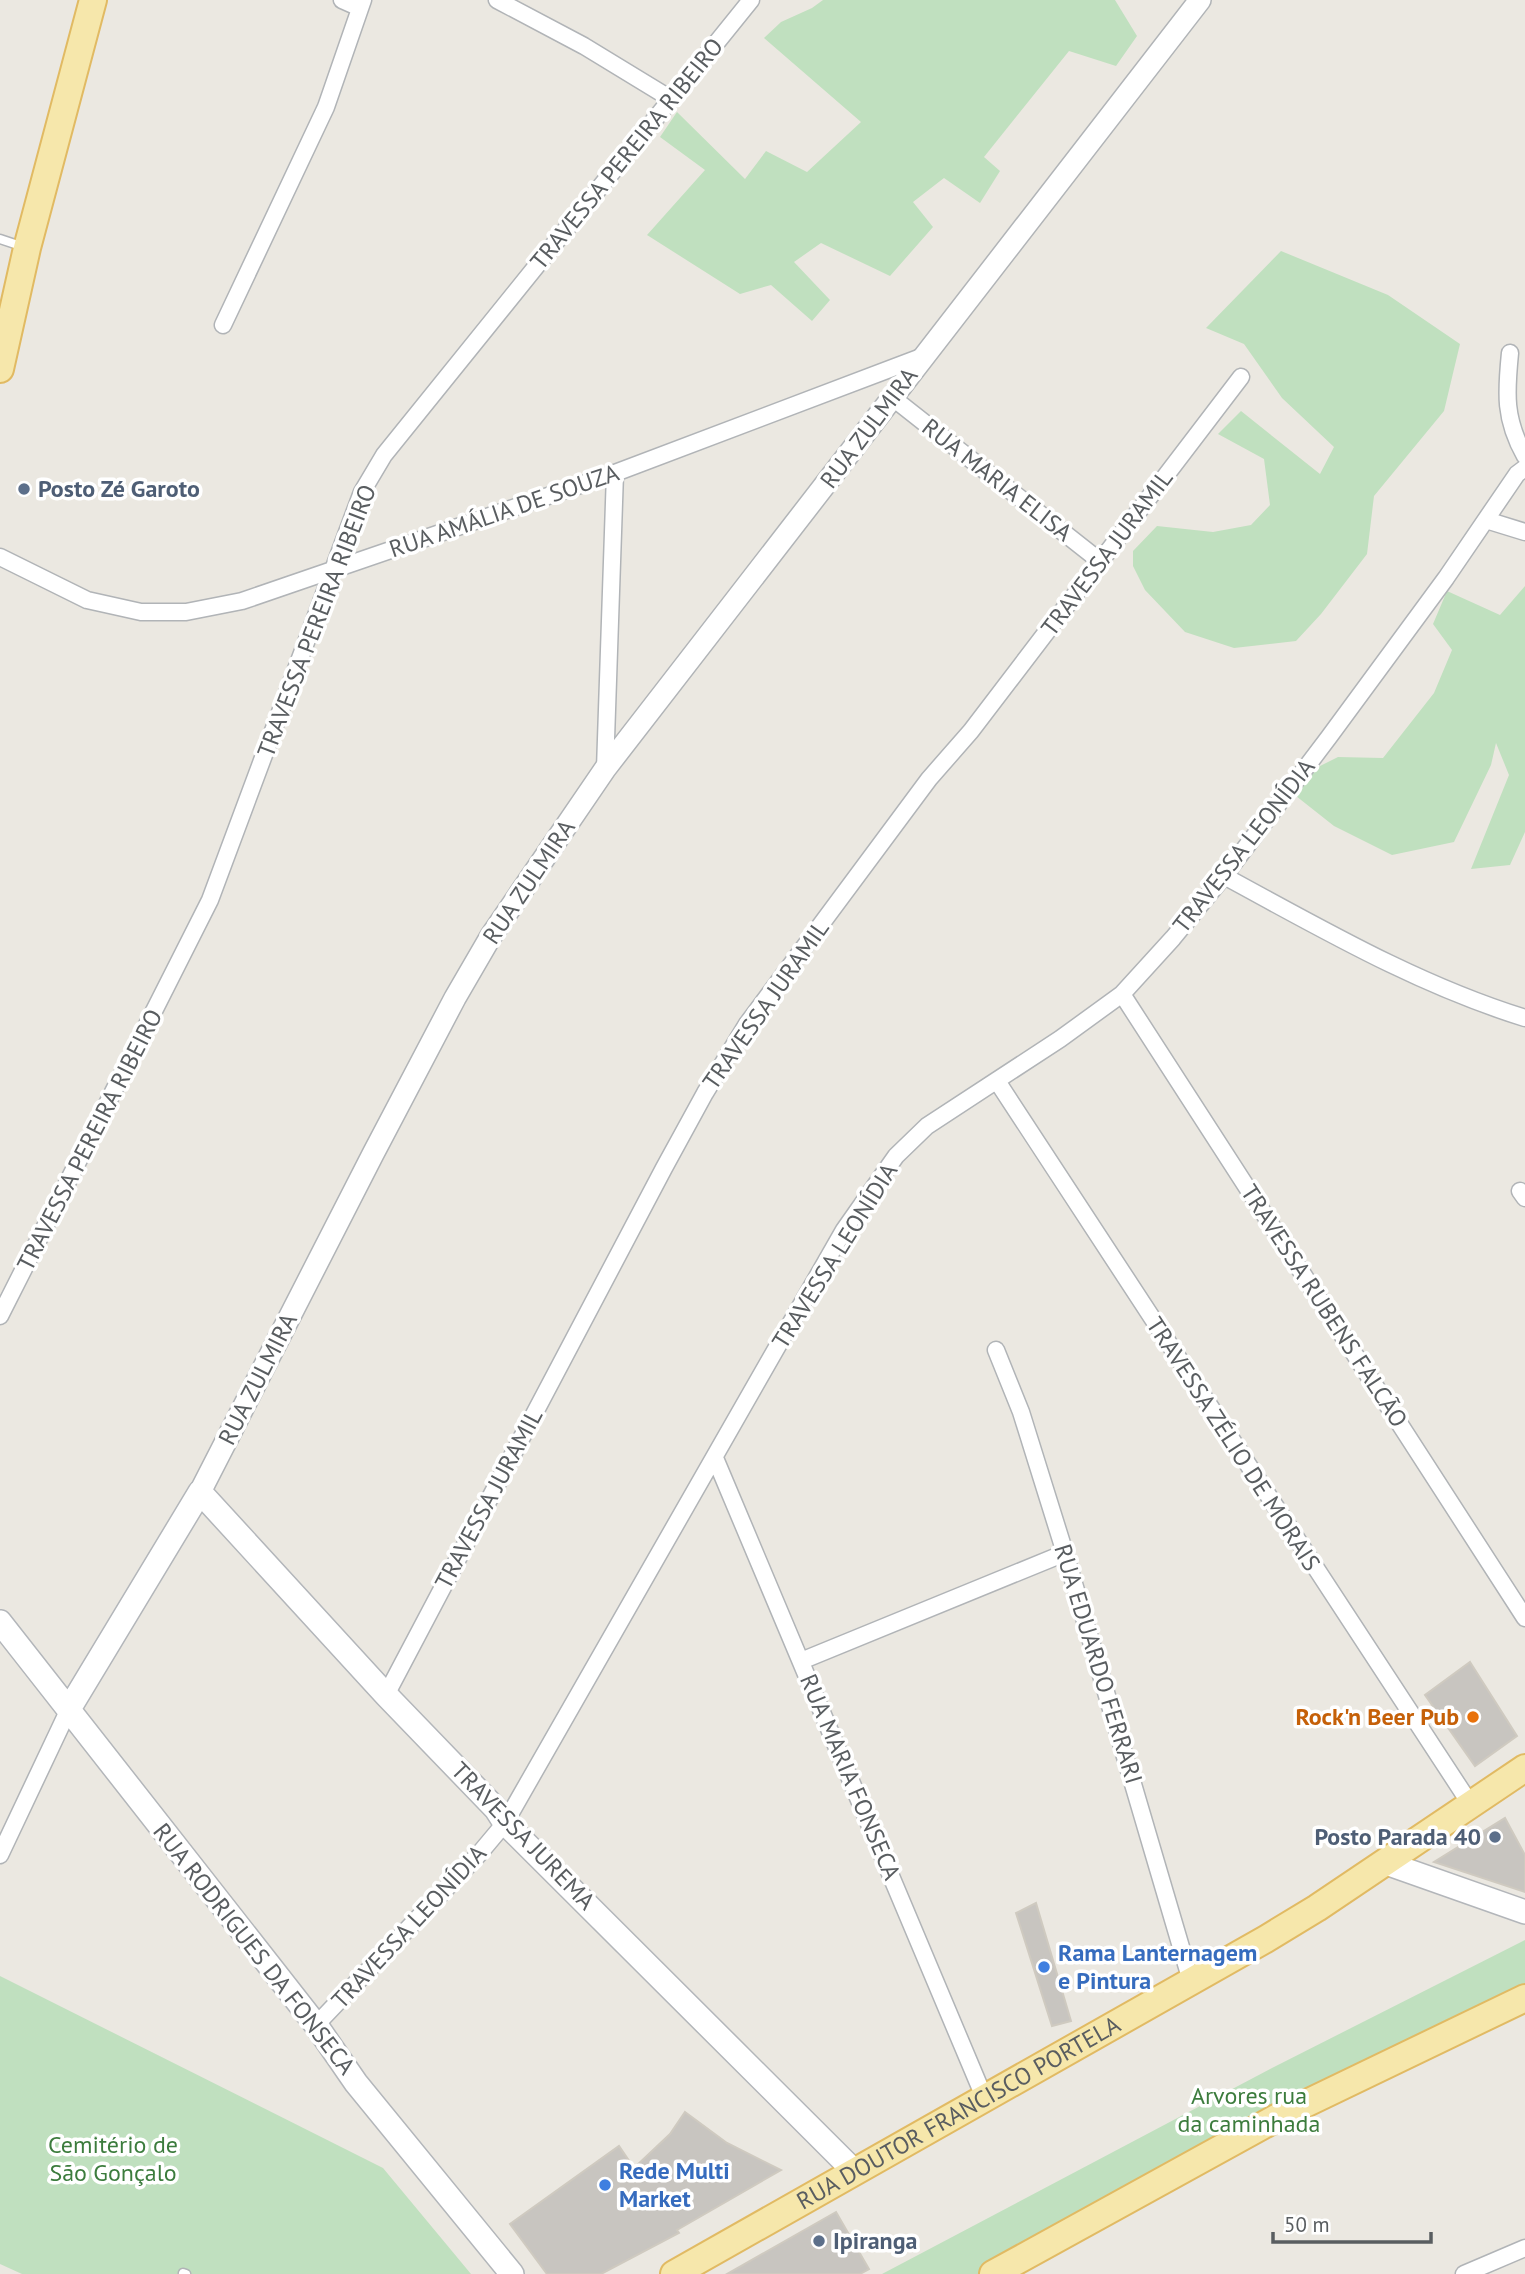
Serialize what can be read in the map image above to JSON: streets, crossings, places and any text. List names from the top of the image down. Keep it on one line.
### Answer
{"streets":{"main road":["RUA ZULMIRA","TRAVESSA JUREMA","RUA RODRIGUES DA FONSECA","RUA DOUTOR FRANCISCO PORTELA"],"street":["TRAVESSA PEREIRA RIBEIRO","RUA MARIA ELISA","RUA AMÁLIA DE SOUZA","TRAVESSA JURAMIL","TRAVESSA LEONÍDIA","TRAVESSA RUBENS FALCÃO","TRAVESSA ZÉLIO DE MORAIS","RUA EDUARDO FERRARI","RUA MARIA FONSECA"]},"crossings":[["TRAVESSA PEREIRA RIBEIRO","RUA AMÁLIA DE SOUZA"],["RUA ZULMIRA","RUA MARIA ELISA"],["RUA ZULMIRA","RUA AMÁLIA DE SOUZA"],["RUA ZULMIRA","TRAVESSA JUREMA"],["RUA ZULMIRA","RUA RODRIGUES DA FONSECA"],["RUA MARIA ELISA","TRAVESSA JURAMIL"],["TRAVESSA JURAMIL","TRAVESSA JUREMA"],["TRAVESSA LEONÍDIA","TRAVESSA RUBENS FALCÃO"],["TRAVESSA LEONÍDIA","TRAVESSA ZÉLIO DE MORAIS"],["TRAVESSA LEONÍDIA","RUA MARIA FONSECA"],["TRAVESSA LEONÍDIA","TRAVESSA JUREMA"],["TRAVESSA LEONÍDIA","RUA RODRIGUES DA FONSECA"],["TRAVESSA ZÉLIO DE MORAIS","RUA DOUTOR FRANCISCO PORTELA"],["RUA EDUARDO FERRARI","RUA DOUTOR FRANCISCO PORTELA"],["RUA MARIA FONSECA","RUA DOUTOR FRANCISCO PORTELA"],["TRAVESSA JUREMA","RUA DOUTOR FRANCISCO PORTELA"]],"parks":["Arvores rua da caminhada","Cemitério de São Gonçalo"],"places":["Posto Zé Garoto","Rock'n Beer Pub","Posto Parada 40","Rama Lanternagem e Pintura","Rede Multi Market","Ipiranga"],"scale_bar":"50 m"}
